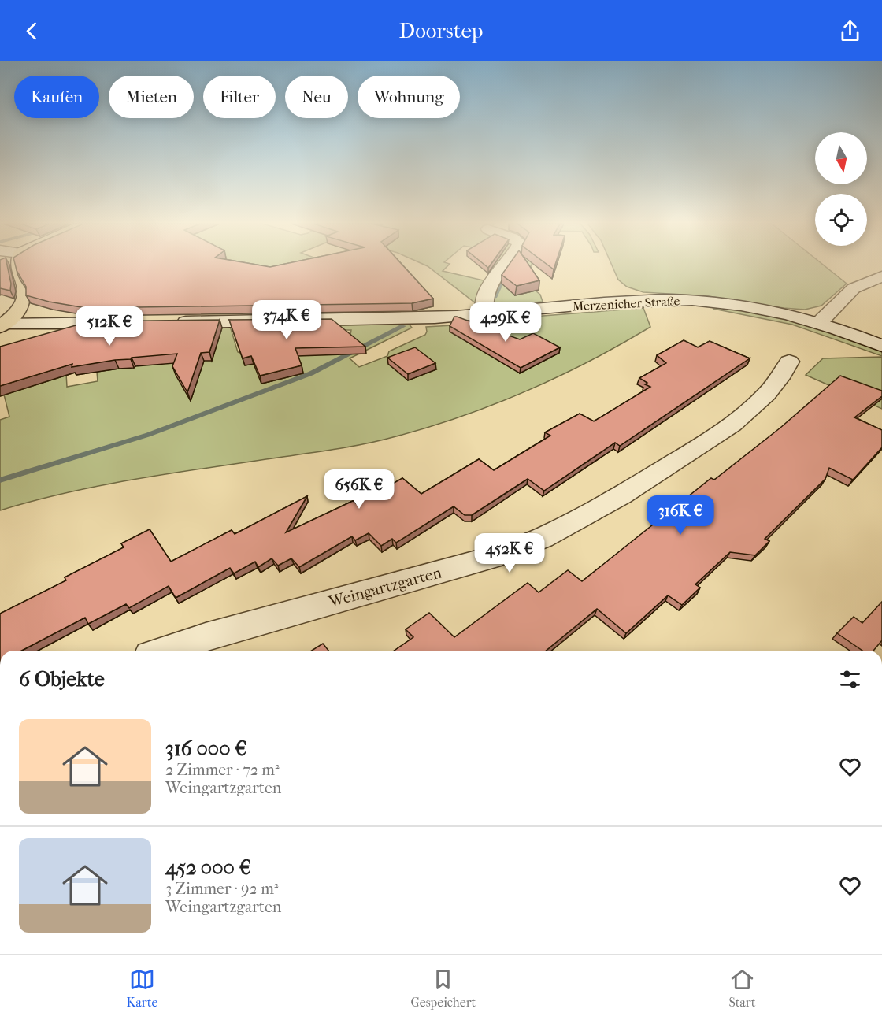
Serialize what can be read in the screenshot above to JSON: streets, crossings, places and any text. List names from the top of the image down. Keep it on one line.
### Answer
{"streets":{"street":["Merzenicher Straße","Weingartzgarten"]},"north":"bottom","page":{"header":"Doorstep","chip":["Kaufen","Mieten","Filter","Neu","Wohnung"],"price":["374K €","429K €","512K €","656K €","316K €","452K €"],"heading":"6 Objekte","list":[{"name":"316 000 €","note":"2 Zimmer · 72 m² · Weingartzgarten"},{"name":"452 000 €","note":"3 Zimmer · 92 m² · Weingartzgarten"}],"tabs":["Karte","Gespeichert","Start"]}}
